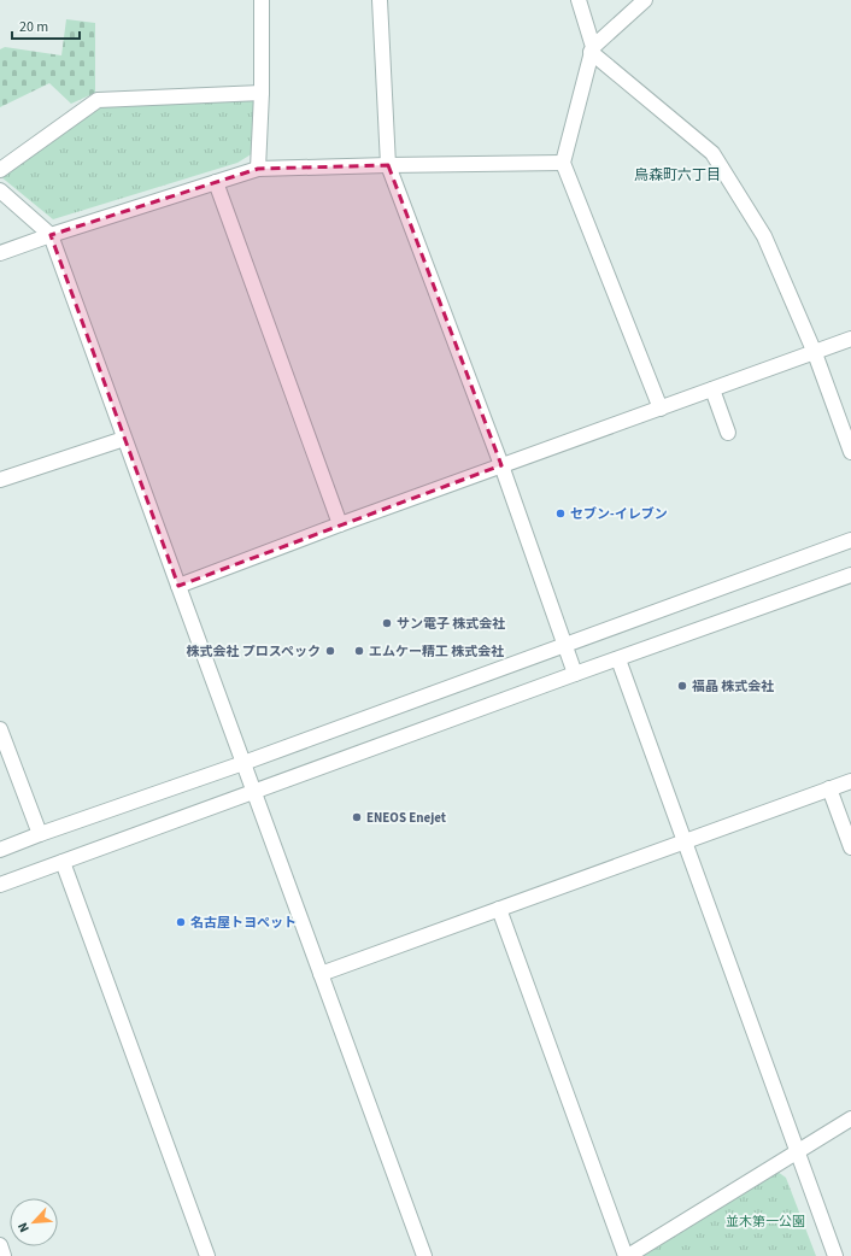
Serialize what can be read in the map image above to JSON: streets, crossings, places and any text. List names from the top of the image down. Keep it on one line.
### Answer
{"districts":["烏森町六丁目"],"parks":["並木第一公園"],"places":["セブン-イレブン","サン電子 株式会社","株式会社 プロスペック","エムケー精工 株式会社","福晶 株式会社","ENEOS Enejet","名古屋トヨペット"],"scale_bar":"20 m","north":"bottom left"}
